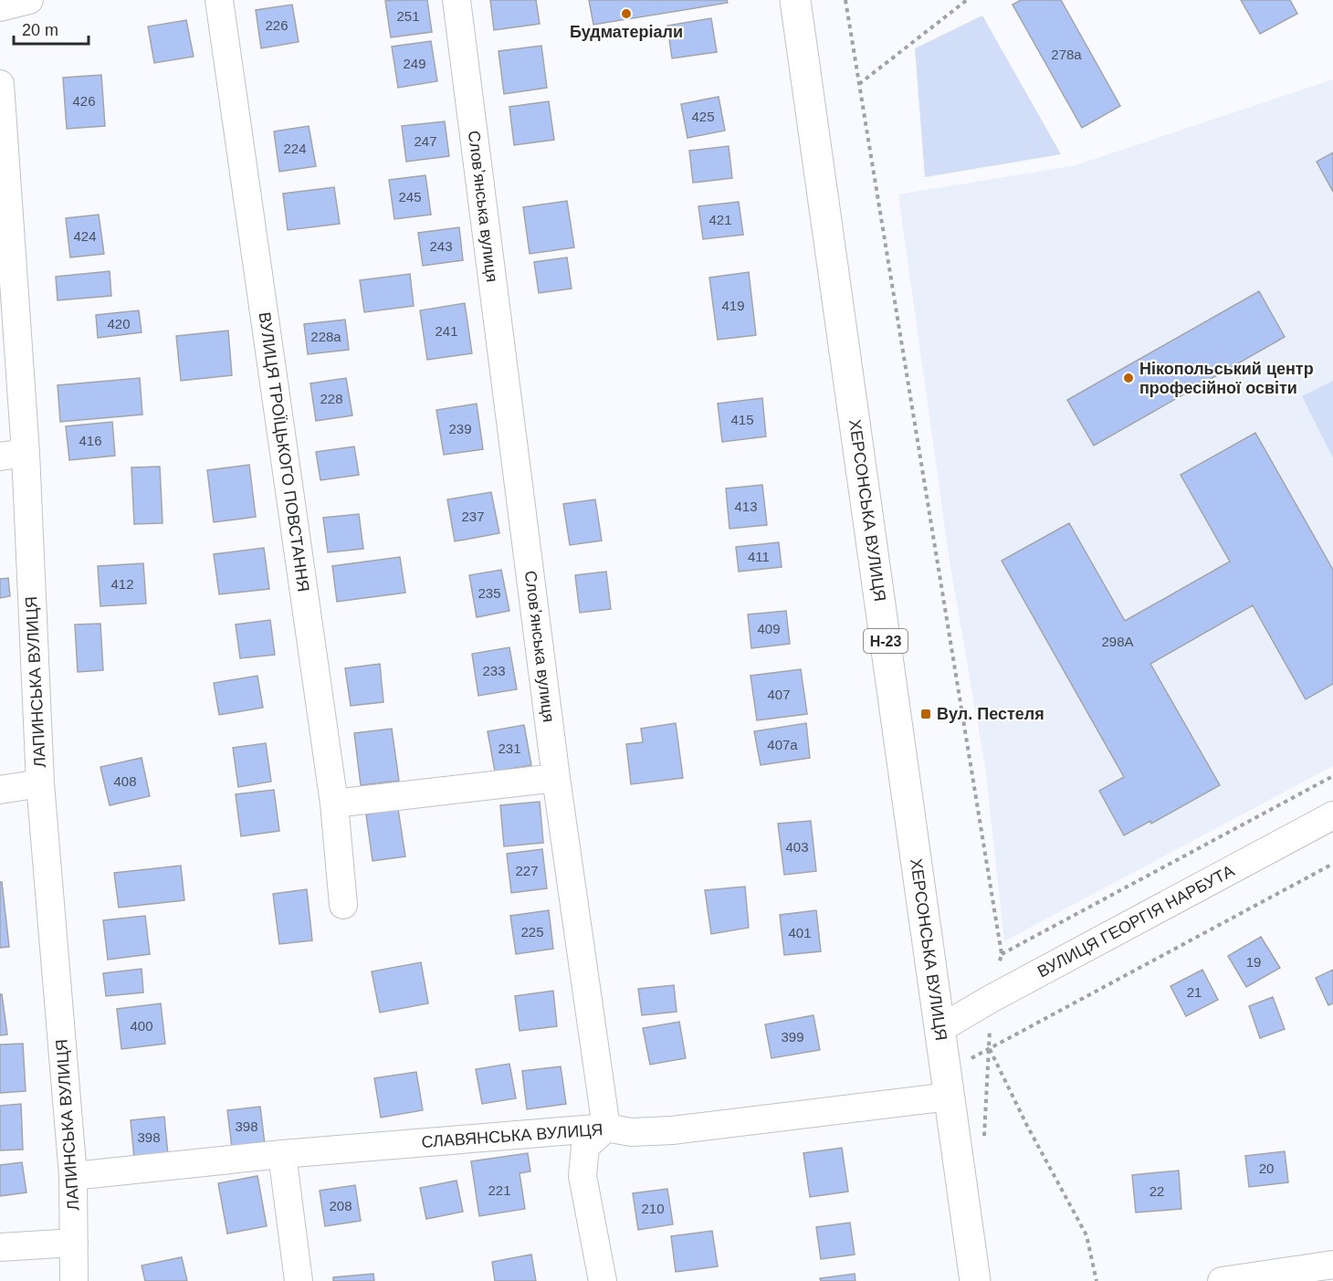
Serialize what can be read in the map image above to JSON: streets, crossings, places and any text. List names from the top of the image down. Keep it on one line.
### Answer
{"streets":{"main road":["ХЕРСОНСЬКА ВУЛИЦЯ","Н-23"],"street":["Словʼянська вулиця","ВУЛИЦЯ ТРОЇЦЬКОГО ПОВСТАННЯ","ЛАПИНСЬКА ВУЛИЦЯ","ВУЛИЦЯ ГЕОРГІЯ НАРБУТА","СЛАВЯНСЬКА ВУЛИЦЯ"]},"crossings":[["Словʼянська вулиця","СЛАВЯНСЬКА ВУЛИЦЯ"],["ХЕРСОНСЬКА ВУЛИЦЯ","ВУЛИЦЯ ГЕОРГІЯ НАРБУТА"],["ХЕРСОНСЬКА ВУЛИЦЯ","СЛАВЯНСЬКА ВУЛИЦЯ"],["ЛАПИНСЬКА ВУЛИЦЯ","СЛАВЯНСЬКА ВУЛИЦЯ"]],"places":{"other":["Будматеріали","Нікопольський центр професійної освіти"],"transit":["Вул. Пестеля"]},"house_numbers":["251","226","278а","249","426","425","247","224","245","421","424","243","419","420","241","228а","228","415","239","416","413","237","411","412","235","409","298А","233","407","407а","231","408","403","227","225","401","19","21","400","399","398","398","20","221","22","208","210"],"scale_bar":"20 m"}
